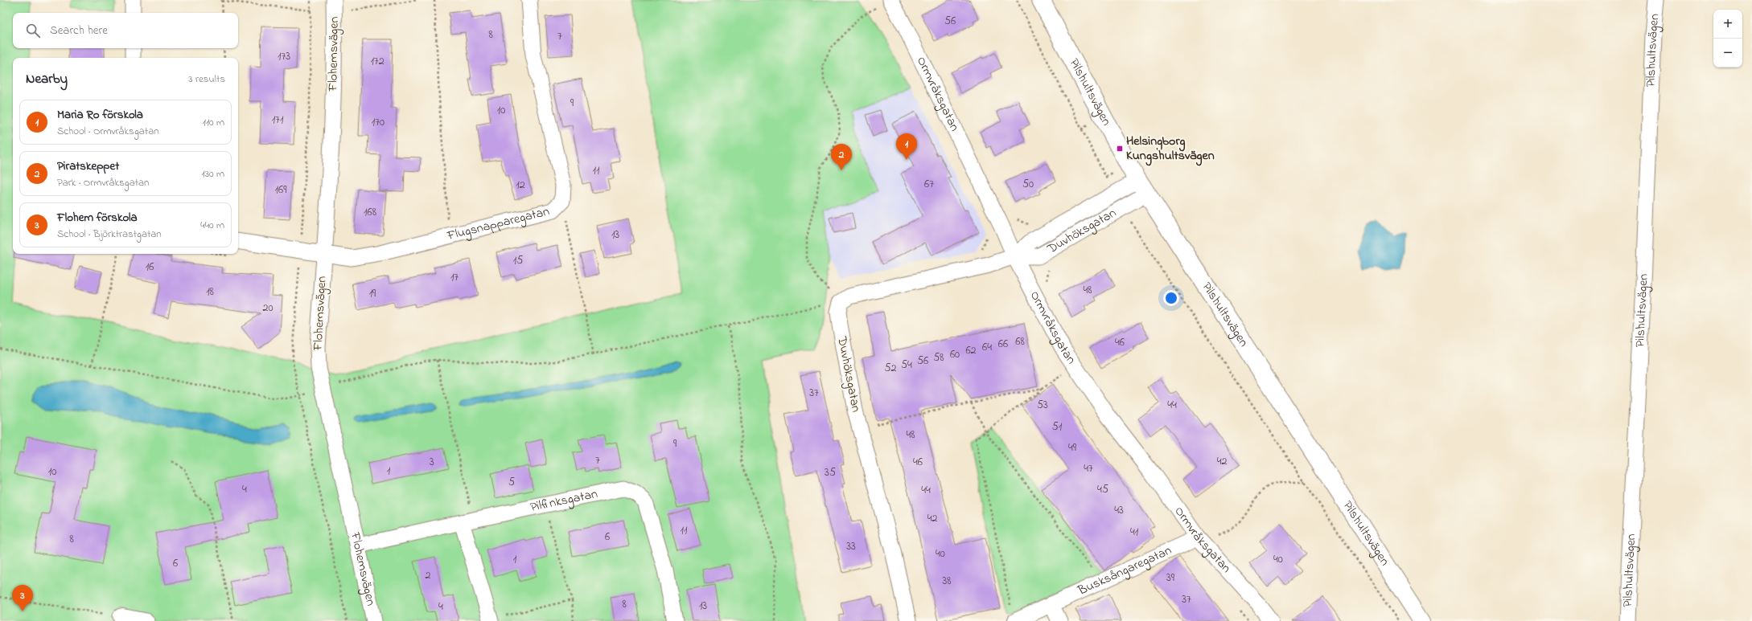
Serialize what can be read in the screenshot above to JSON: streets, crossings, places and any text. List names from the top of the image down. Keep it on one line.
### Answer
{"streets":{"street":["Pilshultsvägen","Flohemsvägen","Ormvråksgatan","Flugsnapparegatan","Duvhöksgatan","Pilfinksgatan","Busksångaregatan"]},"crossings":[["Pilshultsvägen","Duvhöksgatan"],["Flohemsvägen","Flugsnapparegatan"],["Flohemsvägen","Pilfinksgatan"],["Ormvråksgatan","Duvhöksgatan"],["Ormvråksgatan","Busksångaregatan"]],"places":{"transit":["Helsingborg Kungshultsvägen"]},"house_numbers":["56","8","7","173","172","9","10","171","170","11","67","50","12","169","168","13","15","16","17","48","18","19","20","68","46","66","64","62","60","58","56","54","52","37","53","44","51","48","9","49","7","42","3","46","47","1","10","35","5","4","45","44","43","42","11","41","6","8","33","40","1","40","6","2","39","38","37","8","13","4"],"page":{"map_buttons":["+","−"],"search":"Search here","heading":["Nearby","3 results"],"list":[{"mark":"1","name":"Maria Ro förskola","note":"School · Ormvråksgatan","value":"110 m"},{"mark":"2","name":"Piratskeppet","note":"Park · Ormvråksgatan","value":"130 m"},{"mark":"3","name":"Flohem förskola","note":"School · Björktrastgatan","value":"440 m"}],"pins":["1","2","3"]}}
